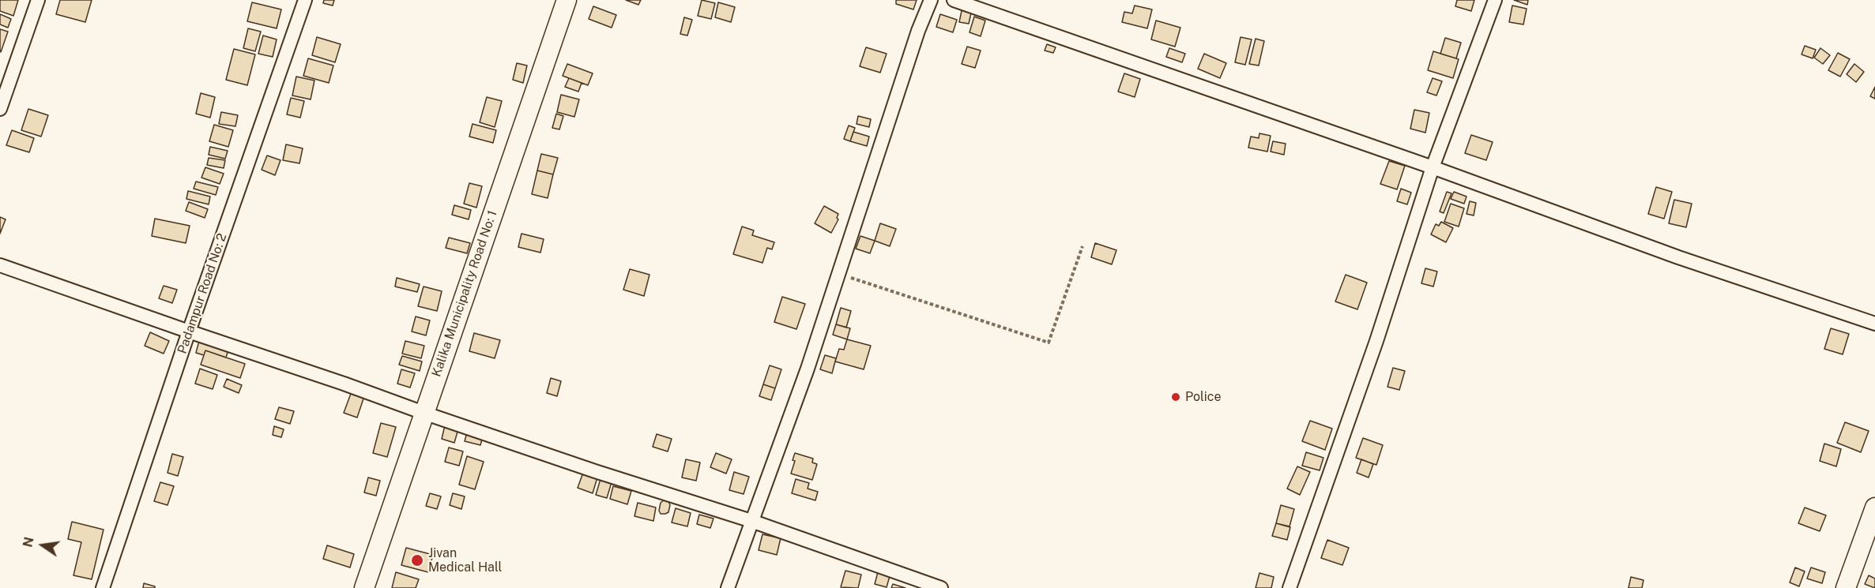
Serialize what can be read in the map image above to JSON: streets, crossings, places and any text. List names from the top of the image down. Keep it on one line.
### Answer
{"streets":{"street":["Padampur Road No: 2","Kalika Municipality Road No: 1"]},"places":["Police","Jivan Medical Hall"],"north":"left"}
